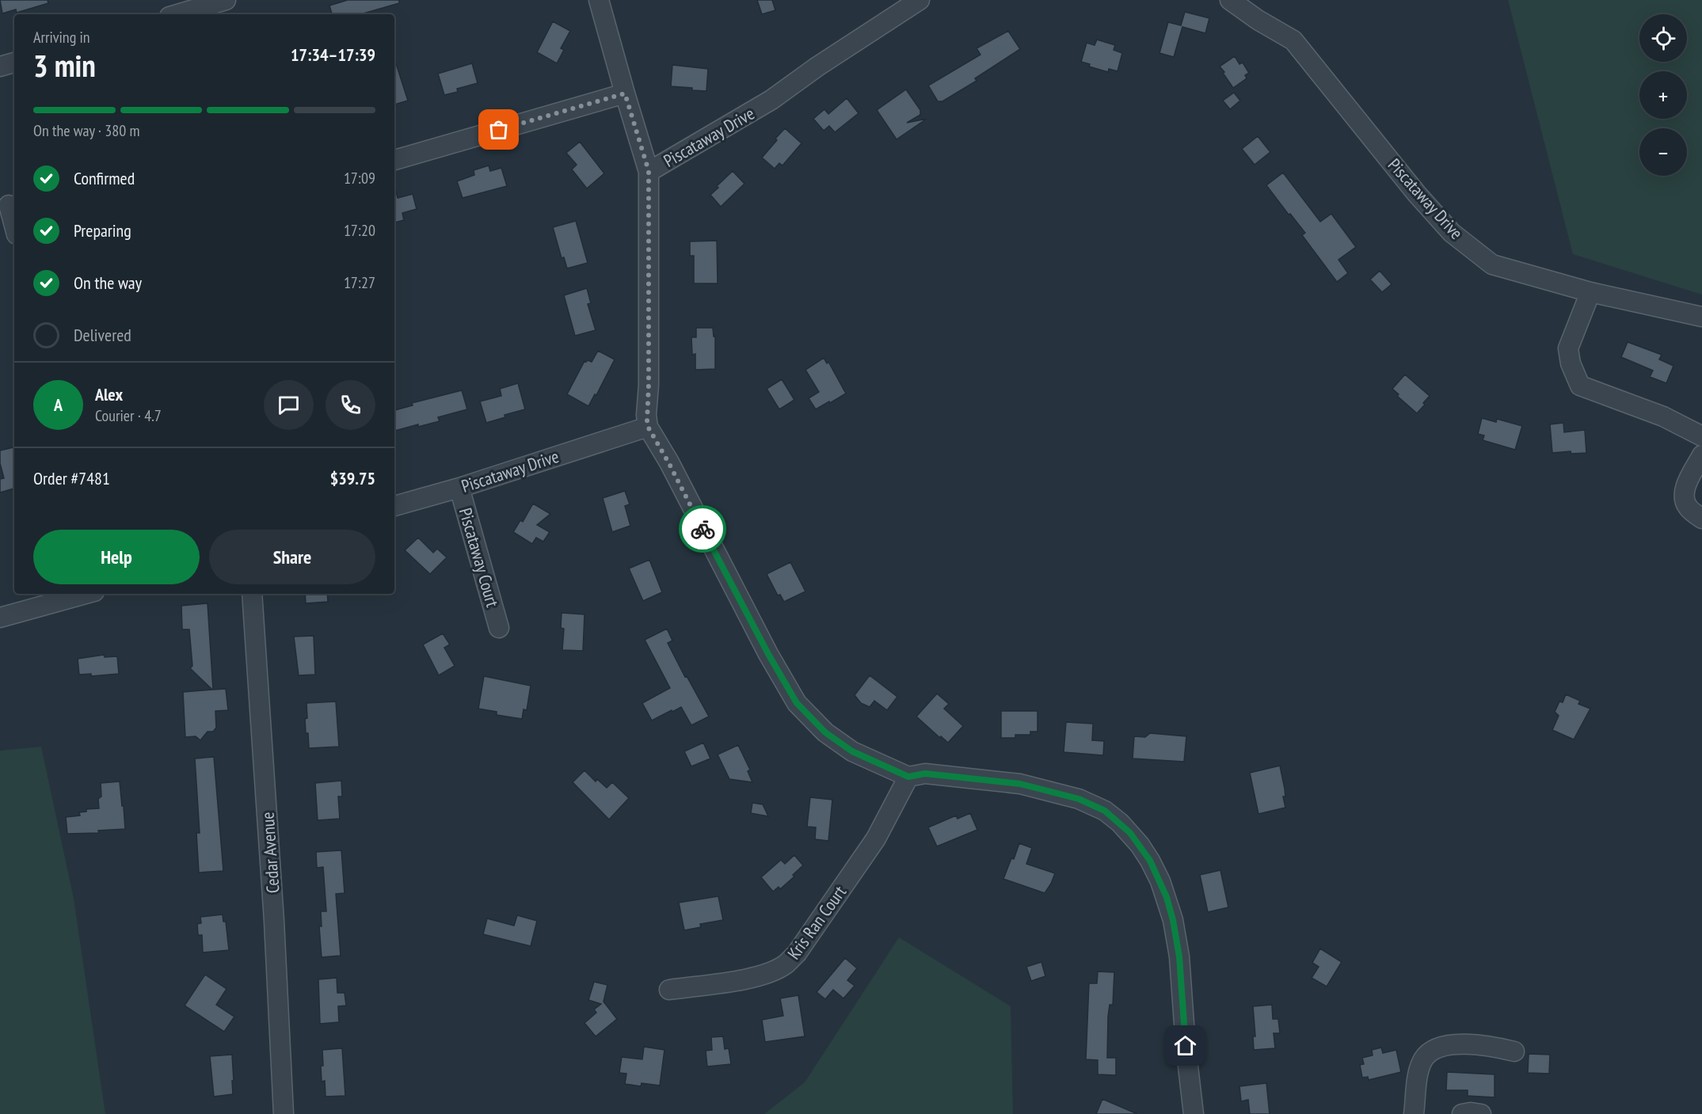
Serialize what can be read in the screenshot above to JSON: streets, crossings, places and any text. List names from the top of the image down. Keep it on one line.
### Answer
{"streets":{"street":["Piscataway Drive","Piscataway Court","Cedar Avenue","Kris Ran Court"]},"crossings":[["Piscataway Drive","Piscataway Court"]],"page":{"map_buttons":["+","−"],"heading":["3 min","Arriving in","17:34–17:39"],"panel":["Alex","Courier · 4.7","Order #7481","$39.75"],"bar":"On the way · 380 m","list":[["Confirmed","17:09"],["Preparing","17:20"],["On the way","17:27"],"Delivered"],"round":"A","buttons":["Help","Share"]}}
